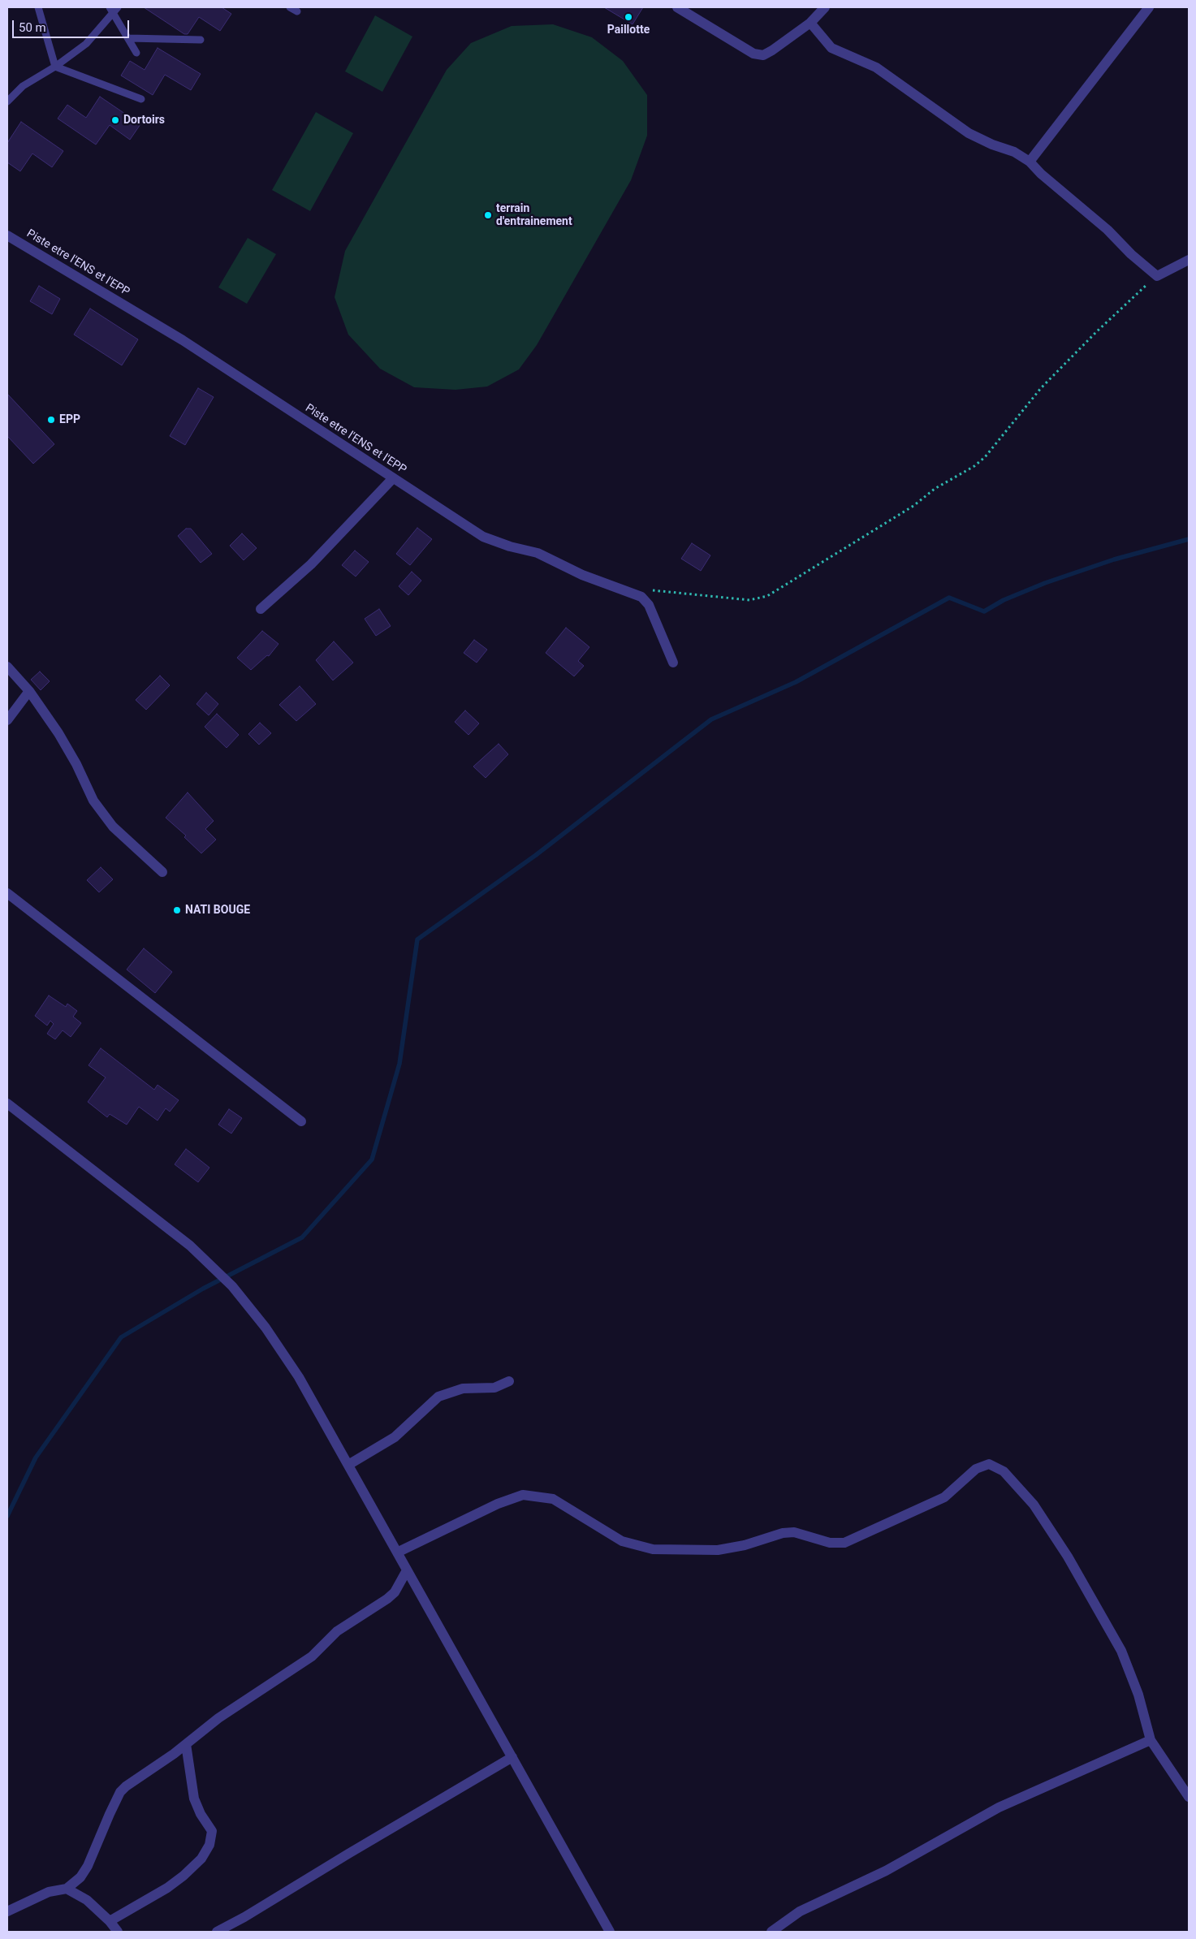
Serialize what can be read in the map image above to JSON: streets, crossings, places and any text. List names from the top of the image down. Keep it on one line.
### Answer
{"streets":{"street":["Piste etre l'ENS et l'EPP"]},"places":["Paillotte","Dortoirs","terrain d'entrainement","EPP","NATI BOUGE"],"scale_bar":"50 m"}
